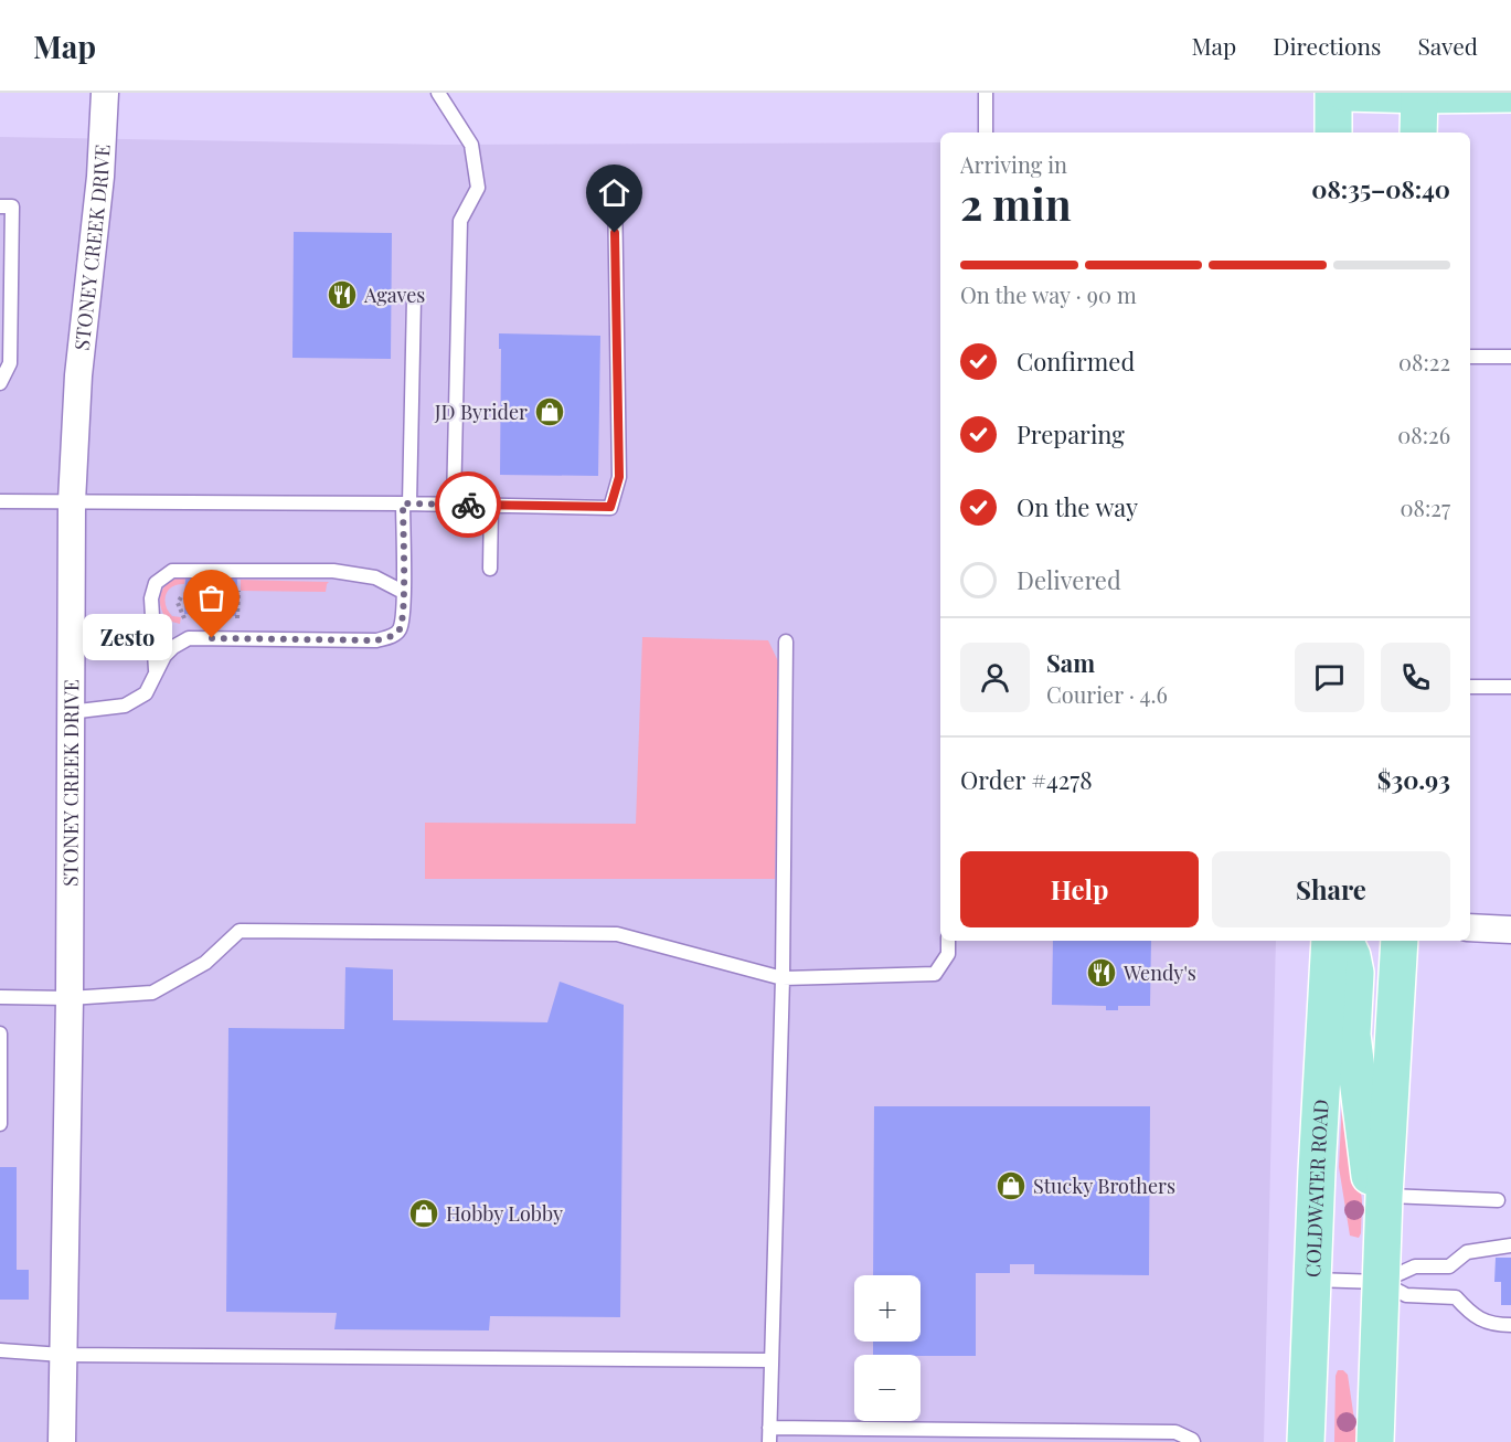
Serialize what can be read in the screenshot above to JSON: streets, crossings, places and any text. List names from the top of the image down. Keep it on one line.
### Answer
{"streets":{"main road":["COLDWATER ROAD"],"street":["STONEY CREEK DRIVE"]},"places":{"restaurant":["Agaves","Wendy's"],"shop":["JD Byrider","Stucky Brothers","Hobby Lobby"],"other":["Zesto"]},"page":{"header":"Map","nav":["Map","Directions","Saved"],"heading":["2 min","Arriving in","08:35–08:40"],"panel":["Sam","Courier · 4.6","Order #4278","$30.93"],"bar":"On the way · 90 m","list":[["Confirmed","08:22"],["Preparing","08:26"],["On the way","08:27"],"Delivered"],"bubble":"Zesto","buttons":["Help","Share"],"map_buttons":["+","−"]}}
